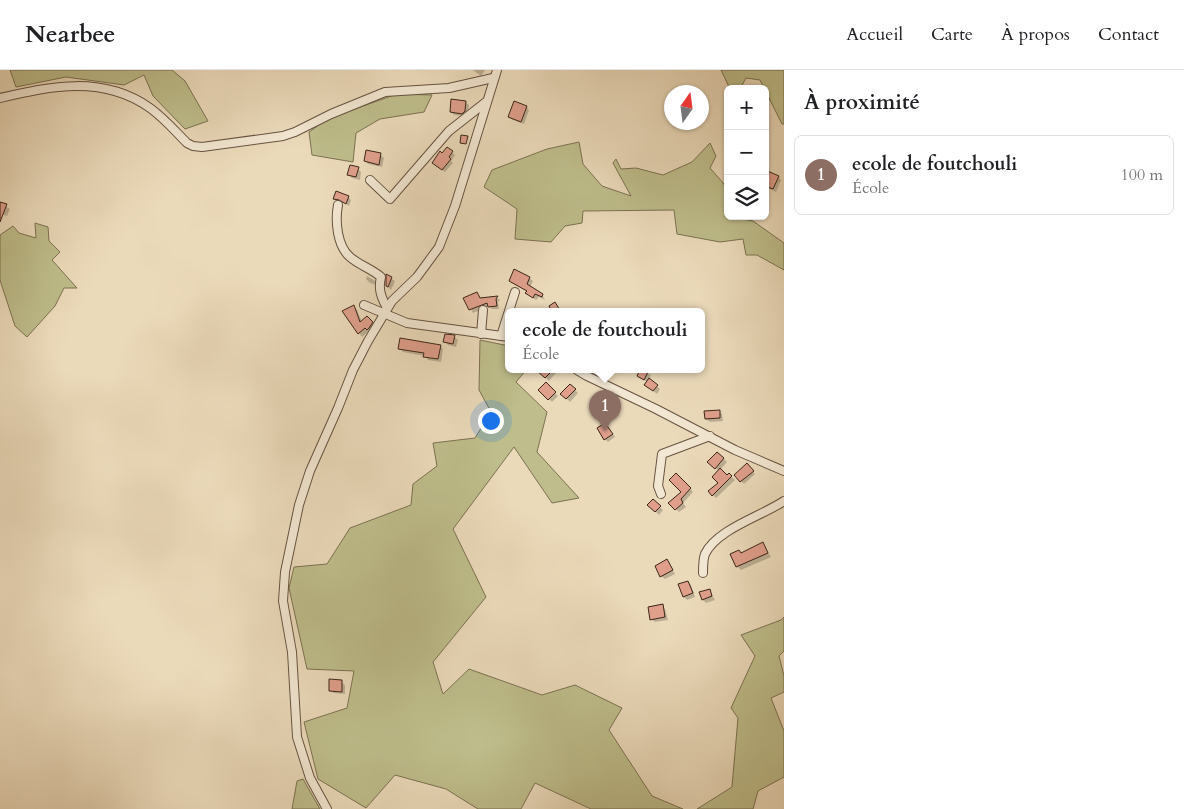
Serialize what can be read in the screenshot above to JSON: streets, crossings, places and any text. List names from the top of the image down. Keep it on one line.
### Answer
{"north":"top","page":{"header":"Nearbee","nav":["Accueil","Carte","À propos","Contact"],"heading":"À proximité","map_buttons":["+","−"],"list":[{"mark":"1","name":"ecole de foutchouli","note":"École","value":"100 m"}],"popup":["ecole de foutchouli","École"],"pins":"1"}}
